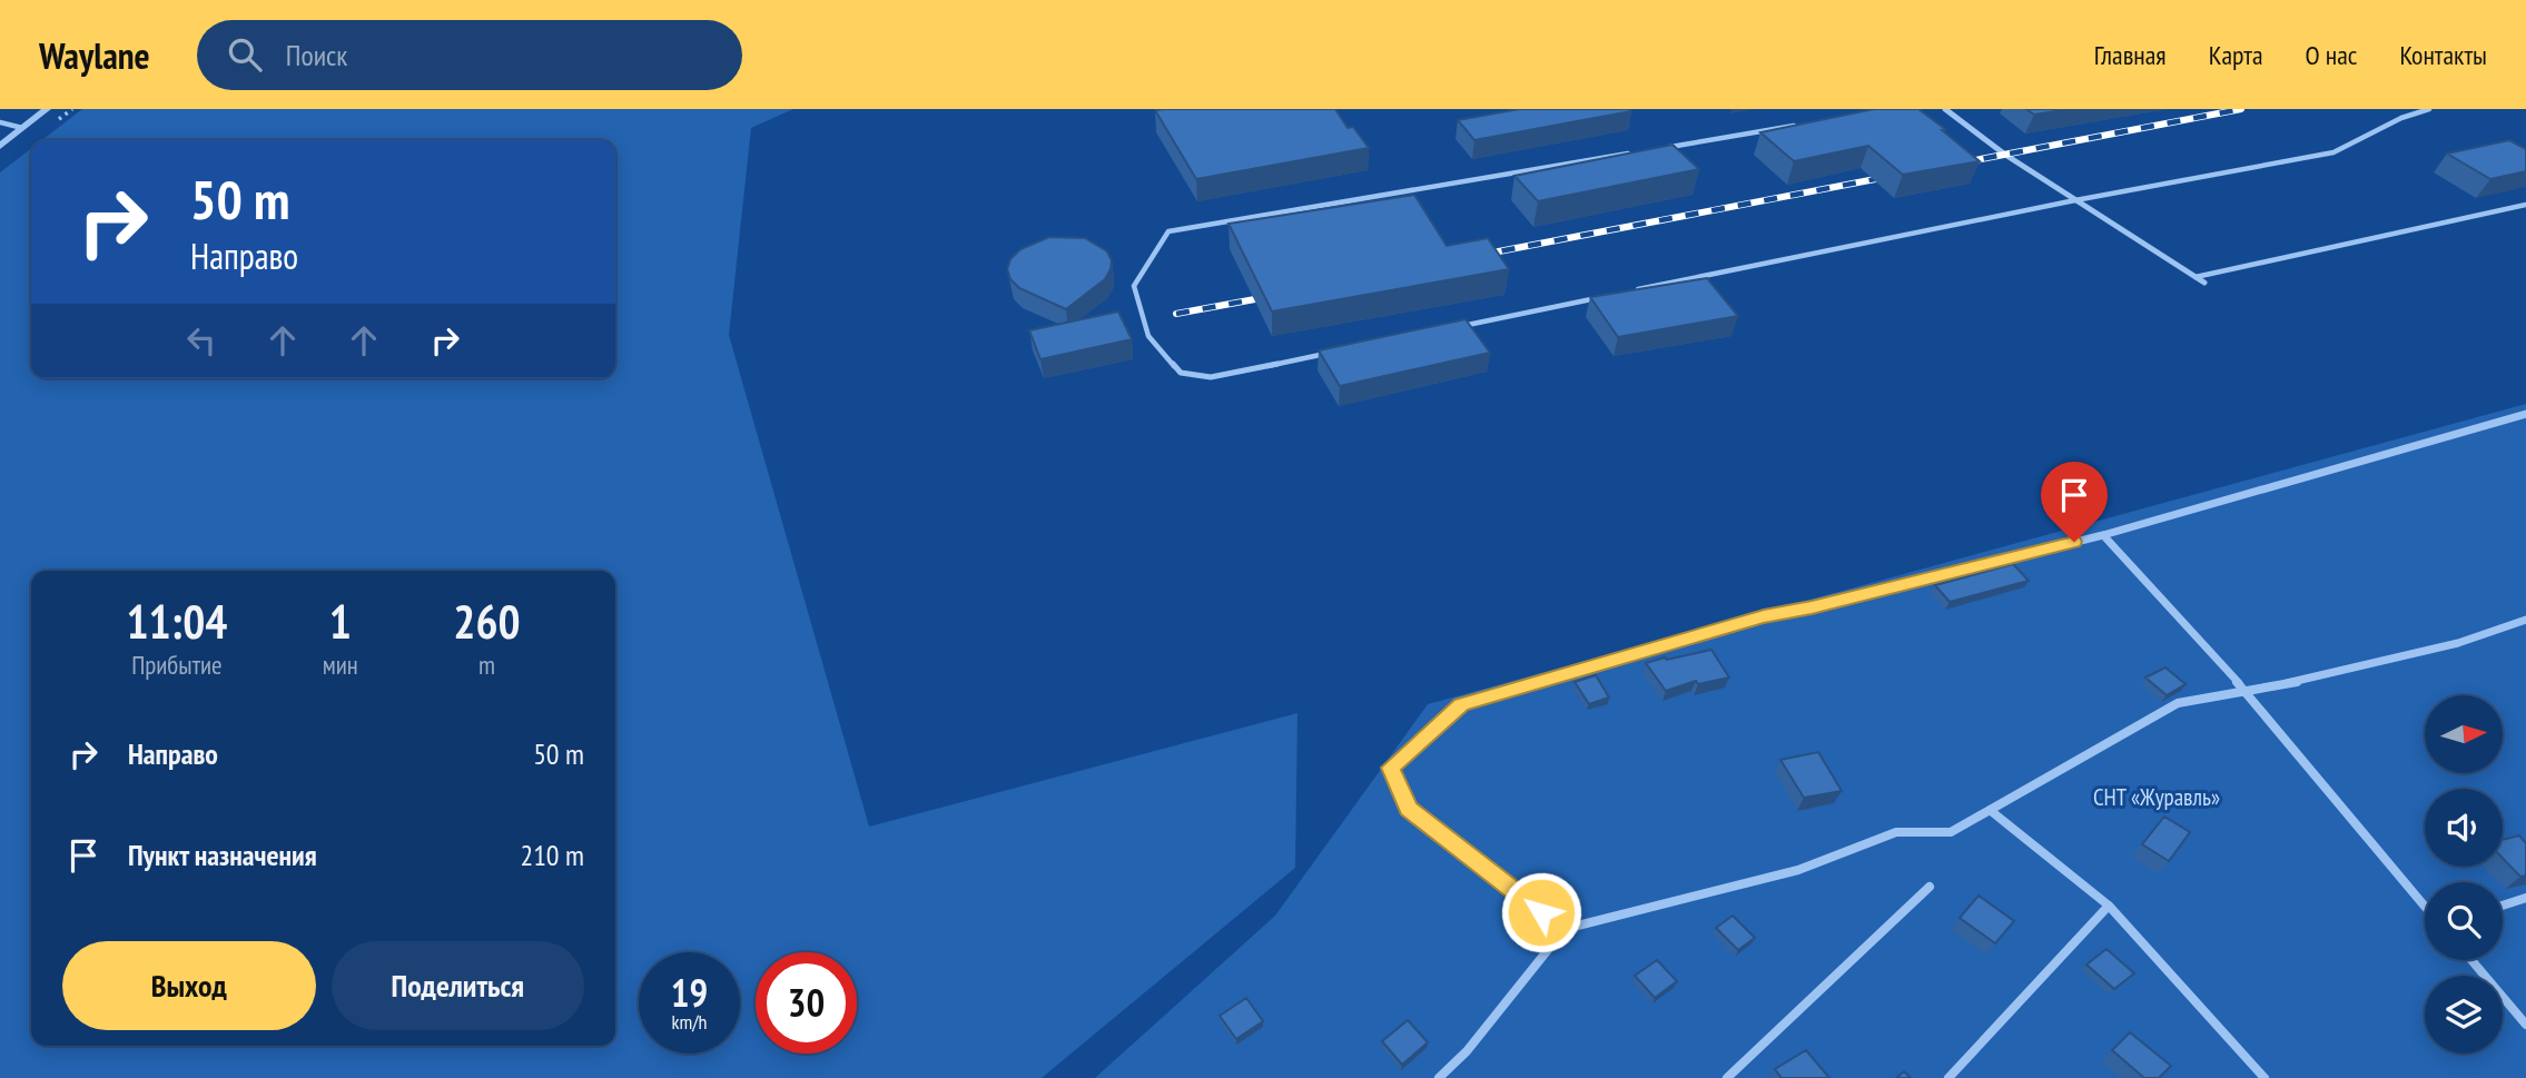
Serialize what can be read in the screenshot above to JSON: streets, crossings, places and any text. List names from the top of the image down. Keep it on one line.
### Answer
{"parks":["СНТ «Журавль»"],"north":"right","page":{"header":"Waylane","search":"Поиск","nav":["Главная","Карта","О нас","Контакты"],"turn":["50 m","Направо"],"eta":["11:04","Прибытие","1","мин","260","m"],"list":[{"name":"Направо","value":"50 m"},{"name":"Пункт назначения","value":"210 m"}],"buttons":["Выход","Поделиться"],"speed":"19 km/h","limit":"30"}}
